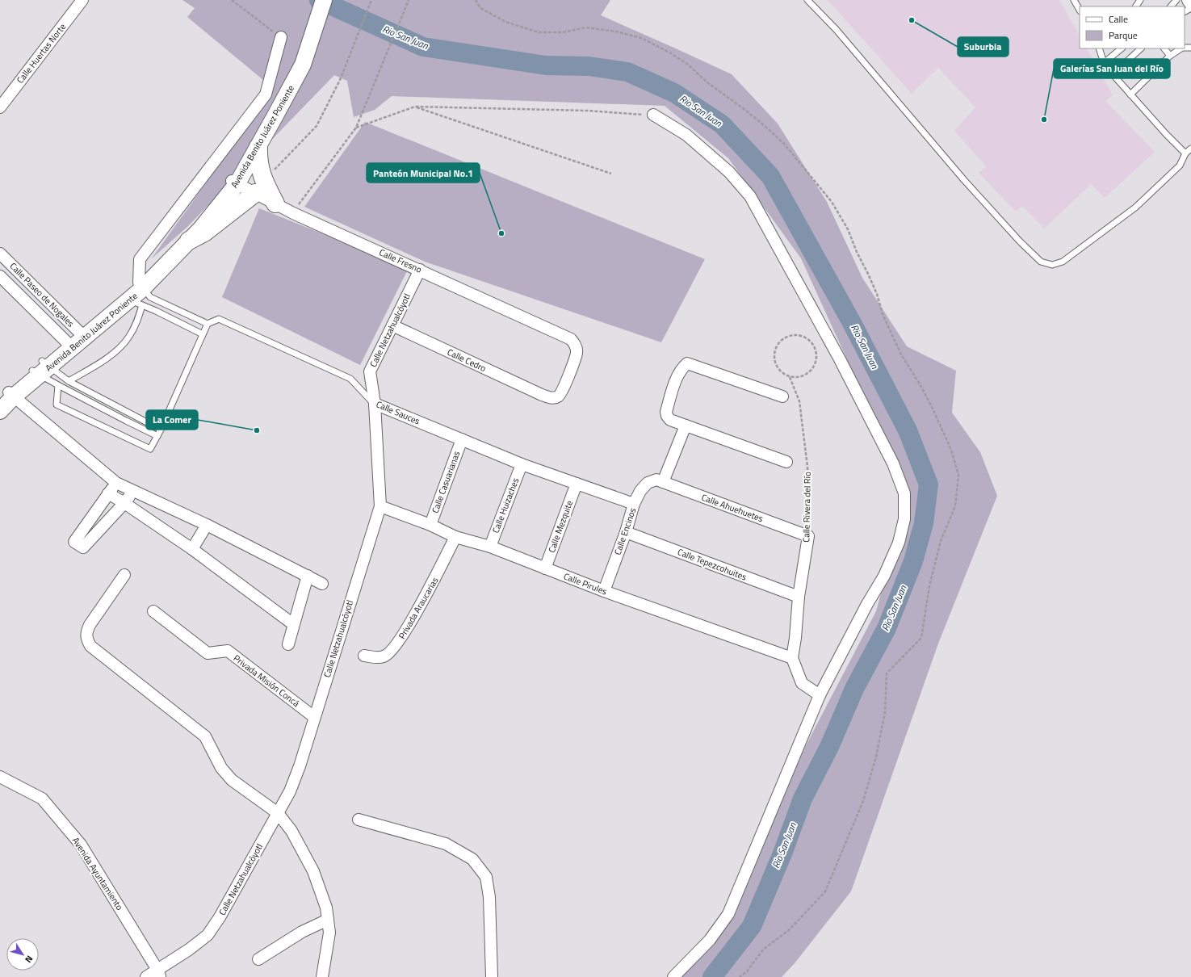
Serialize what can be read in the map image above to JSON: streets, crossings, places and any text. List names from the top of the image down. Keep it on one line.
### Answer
{"streets":{"main road":["Avenida Benito Juárez Poniente"],"street":["Calle Huertas Norte","Calle Fresno","Calle Paseo de Nogales","Calle Netzahualcóyotl","Calle Cedro","Calle Sauces","Calle Casuarianas","Calle Huizaches","Calle Rivera del Río","Calle Ahuehuetes","Calle Mezquite","Calle Encinos","Calle Tepezcohuites","Calle Pirules","Privada Araucarias","Privada Misión Concá","Avenida Ayuntamiento"]},"crossings":[["Avenida Benito Juárez Poniente","Calle Paseo de Nogales"],["Calle Fresno","Calle Netzahualcóyotl"],["Calle Fresno","Calle Cedro"],["Calle Netzahualcóyotl","Calle Cedro"],["Calle Netzahualcóyotl","Calle Sauces"],["Calle Netzahualcóyotl","Calle Pirules"],["Calle Netzahualcóyotl","Privada Misión Concá"],["Calle Netzahualcóyotl","Avenida Ayuntamiento"],["Calle Sauces","Calle Casuarianas"],["Calle Sauces","Calle Huizaches"],["Calle Sauces","Calle Mezquite"],["Calle Sauces","Calle Encinos"],["Calle Casuarianas","Calle Pirules"],["Calle Huizaches","Calle Pirules"],["Calle Rivera del Río","Calle Ahuehuetes"],["Calle Rivera del Río","Calle Tepezcohuites"],["Calle Rivera del Río","Calle Pirules"],["Calle Ahuehuetes","Calle Encinos"],["Calle Mezquite","Calle Pirules"],["Calle Encinos","Calle Tepezcohuites"],["Calle Encinos","Calle Pirules"],["Calle Pirules","Privada Araucarias"]],"water":["Rio San Juan"],"places":["Suburbia","Galerías San Juan del Río","Panteón Municipal No.1","La Comer"],"legend":["Calle","Parque"],"north":"bottom right"}
